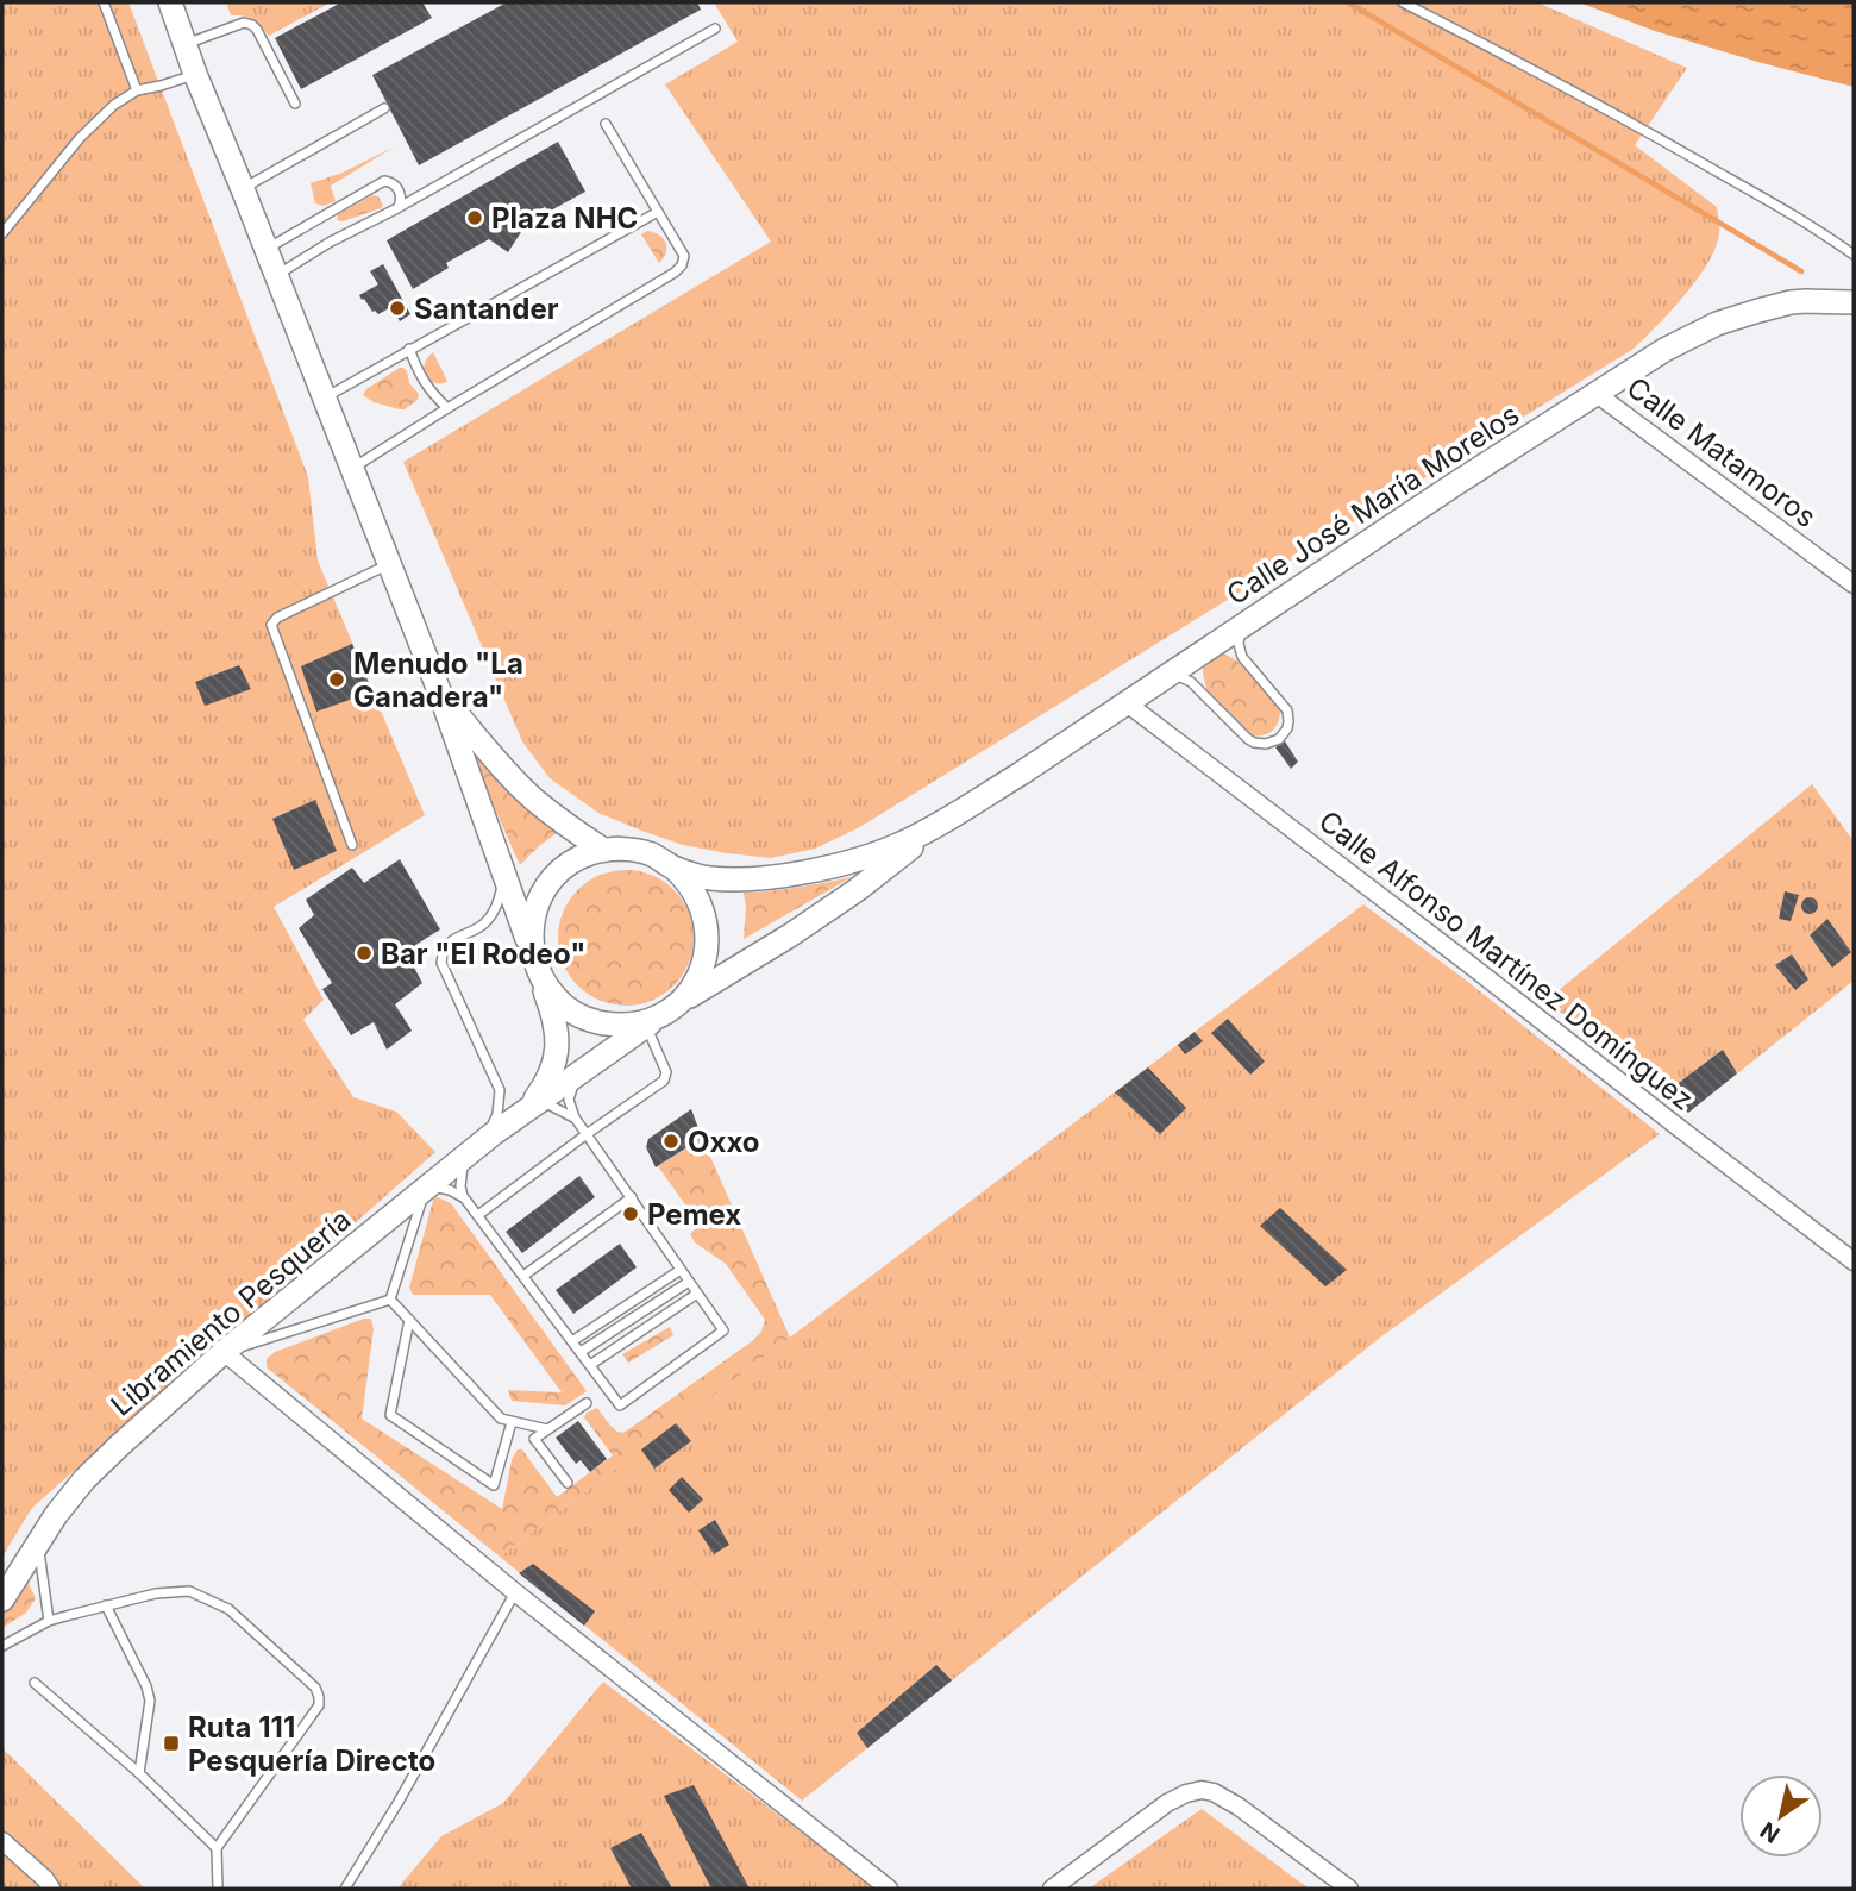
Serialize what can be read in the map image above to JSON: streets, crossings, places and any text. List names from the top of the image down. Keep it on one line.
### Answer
{"streets":{"main road":["Calle José María Morelos","Libramiento Pesquería"],"street":["Calle Matamoros","Calle Alfonso Martínez Domínguez"]},"crossings":[["Calle Matamoros","Calle José María Morelos"],["Calle José María Morelos","Calle Alfonso Martínez Domínguez"]],"places":{"other":["Plaza NHC","Santander","Menudo \"La Ganadera\"","Bar \"El Rodeo\"","Oxxo","Pemex"],"transit":["Ruta 111 Pesquería Directo"]},"north":"bottom left"}
